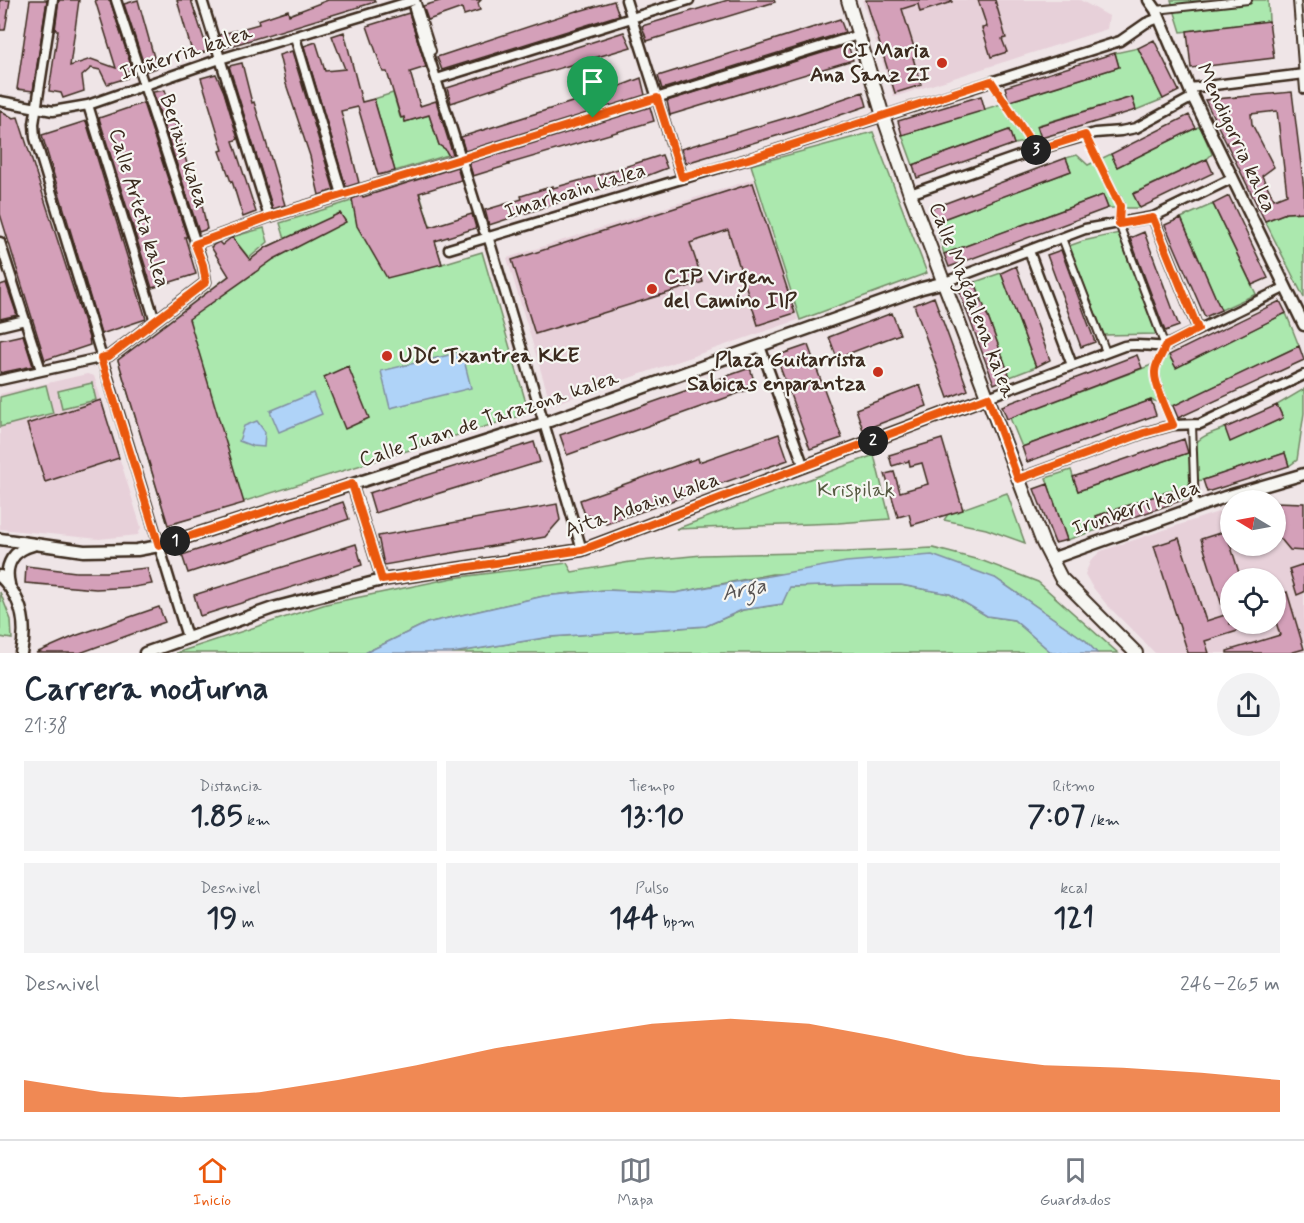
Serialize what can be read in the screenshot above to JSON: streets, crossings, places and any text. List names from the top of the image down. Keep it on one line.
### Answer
{"streets":{"main road":["Calle Magdalena kalea"],"street":["Iruñerria kalea","Mendigorria kalea","Beriain kalea","Imarkoain kalea","Calle Arteta kalea","Calle Juan de Tarazona kalea","Aita Adoain kalea","Irunberri kalea"]},"crossings":[["Iruñerria kalea","Beriain kalea"],["Iruñerria kalea","Calle Arteta kalea"],["Mendigorria kalea","Imarkoain kalea"],["Beriain kalea","Calle Arteta kalea"],["Imarkoain kalea","Calle Magdalena kalea"],["Calle Magdalena kalea","Calle Juan de Tarazona kalea"],["Calle Magdalena kalea","Aita Adoain kalea"],["Calle Magdalena kalea","Irunberri kalea"]],"water":["Arga"],"parks":["Krispilak"],"places":["CI Maria Ana Sanz ZI","CIP Virgen del Camino IIP","UDC Txantrea KKE","Plaza Guitarrista Sabicas enparantza"],"north":"left","page":{"pins":["3","2","1"],"heading":["Carrera nocturna","21:38"],"stats":[["Distancia","1.85 km"],["Tiempo","13:10"],["Ritmo","7:07 /km"],["Desnivel","19 m"],["Pulso","144 bpm"],["kcal","121"]],"chart":["Desnivel","246–265 m"],"tabs":["Inicio","Mapa","Guardados"]}}
